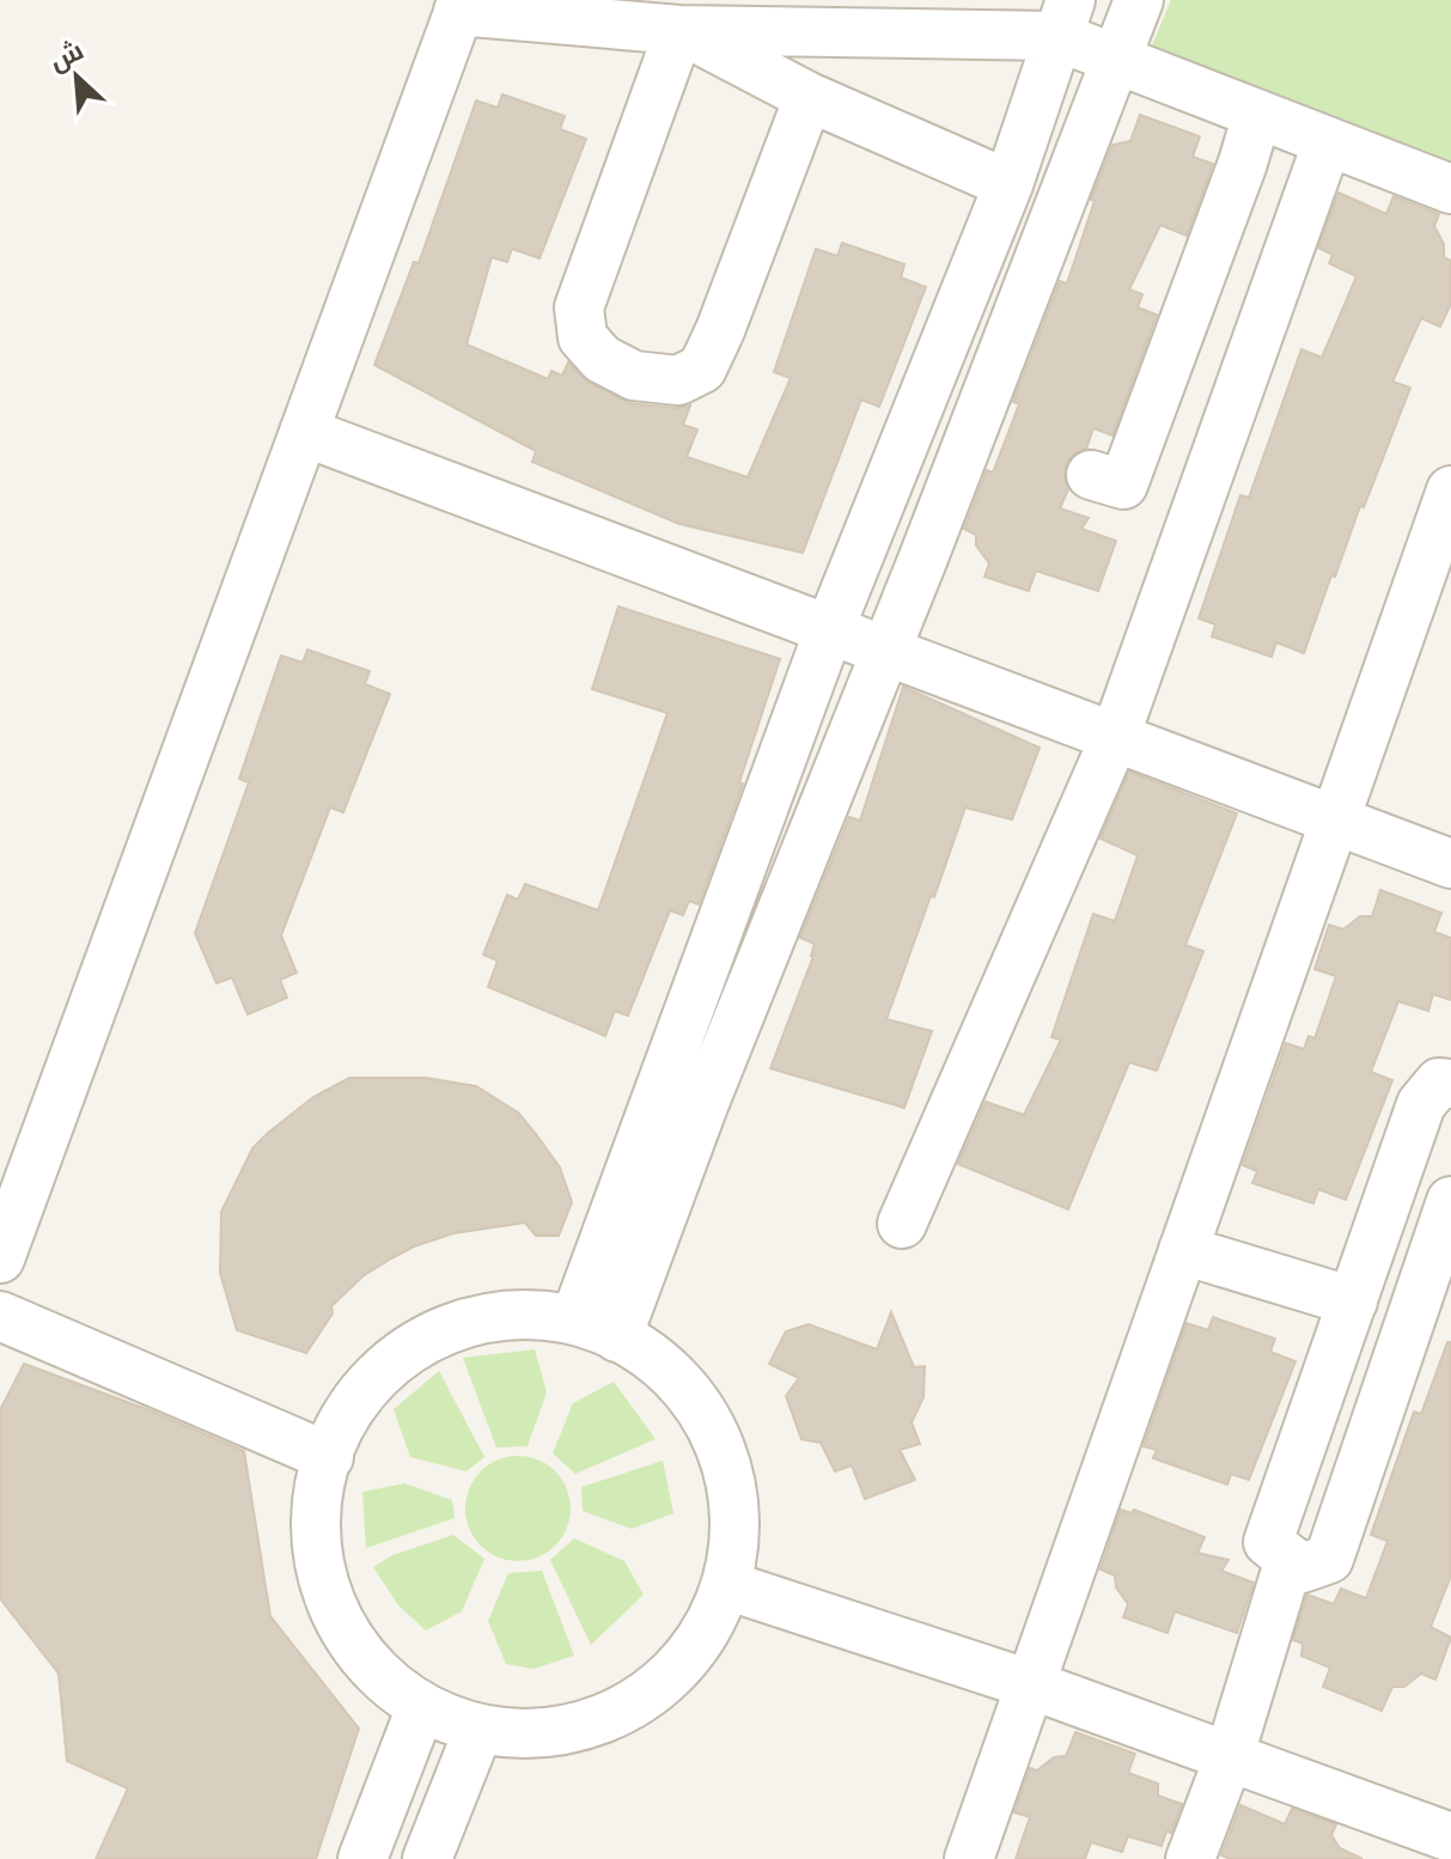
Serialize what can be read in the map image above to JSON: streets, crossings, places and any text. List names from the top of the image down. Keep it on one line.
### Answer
{"north":"top left"}
